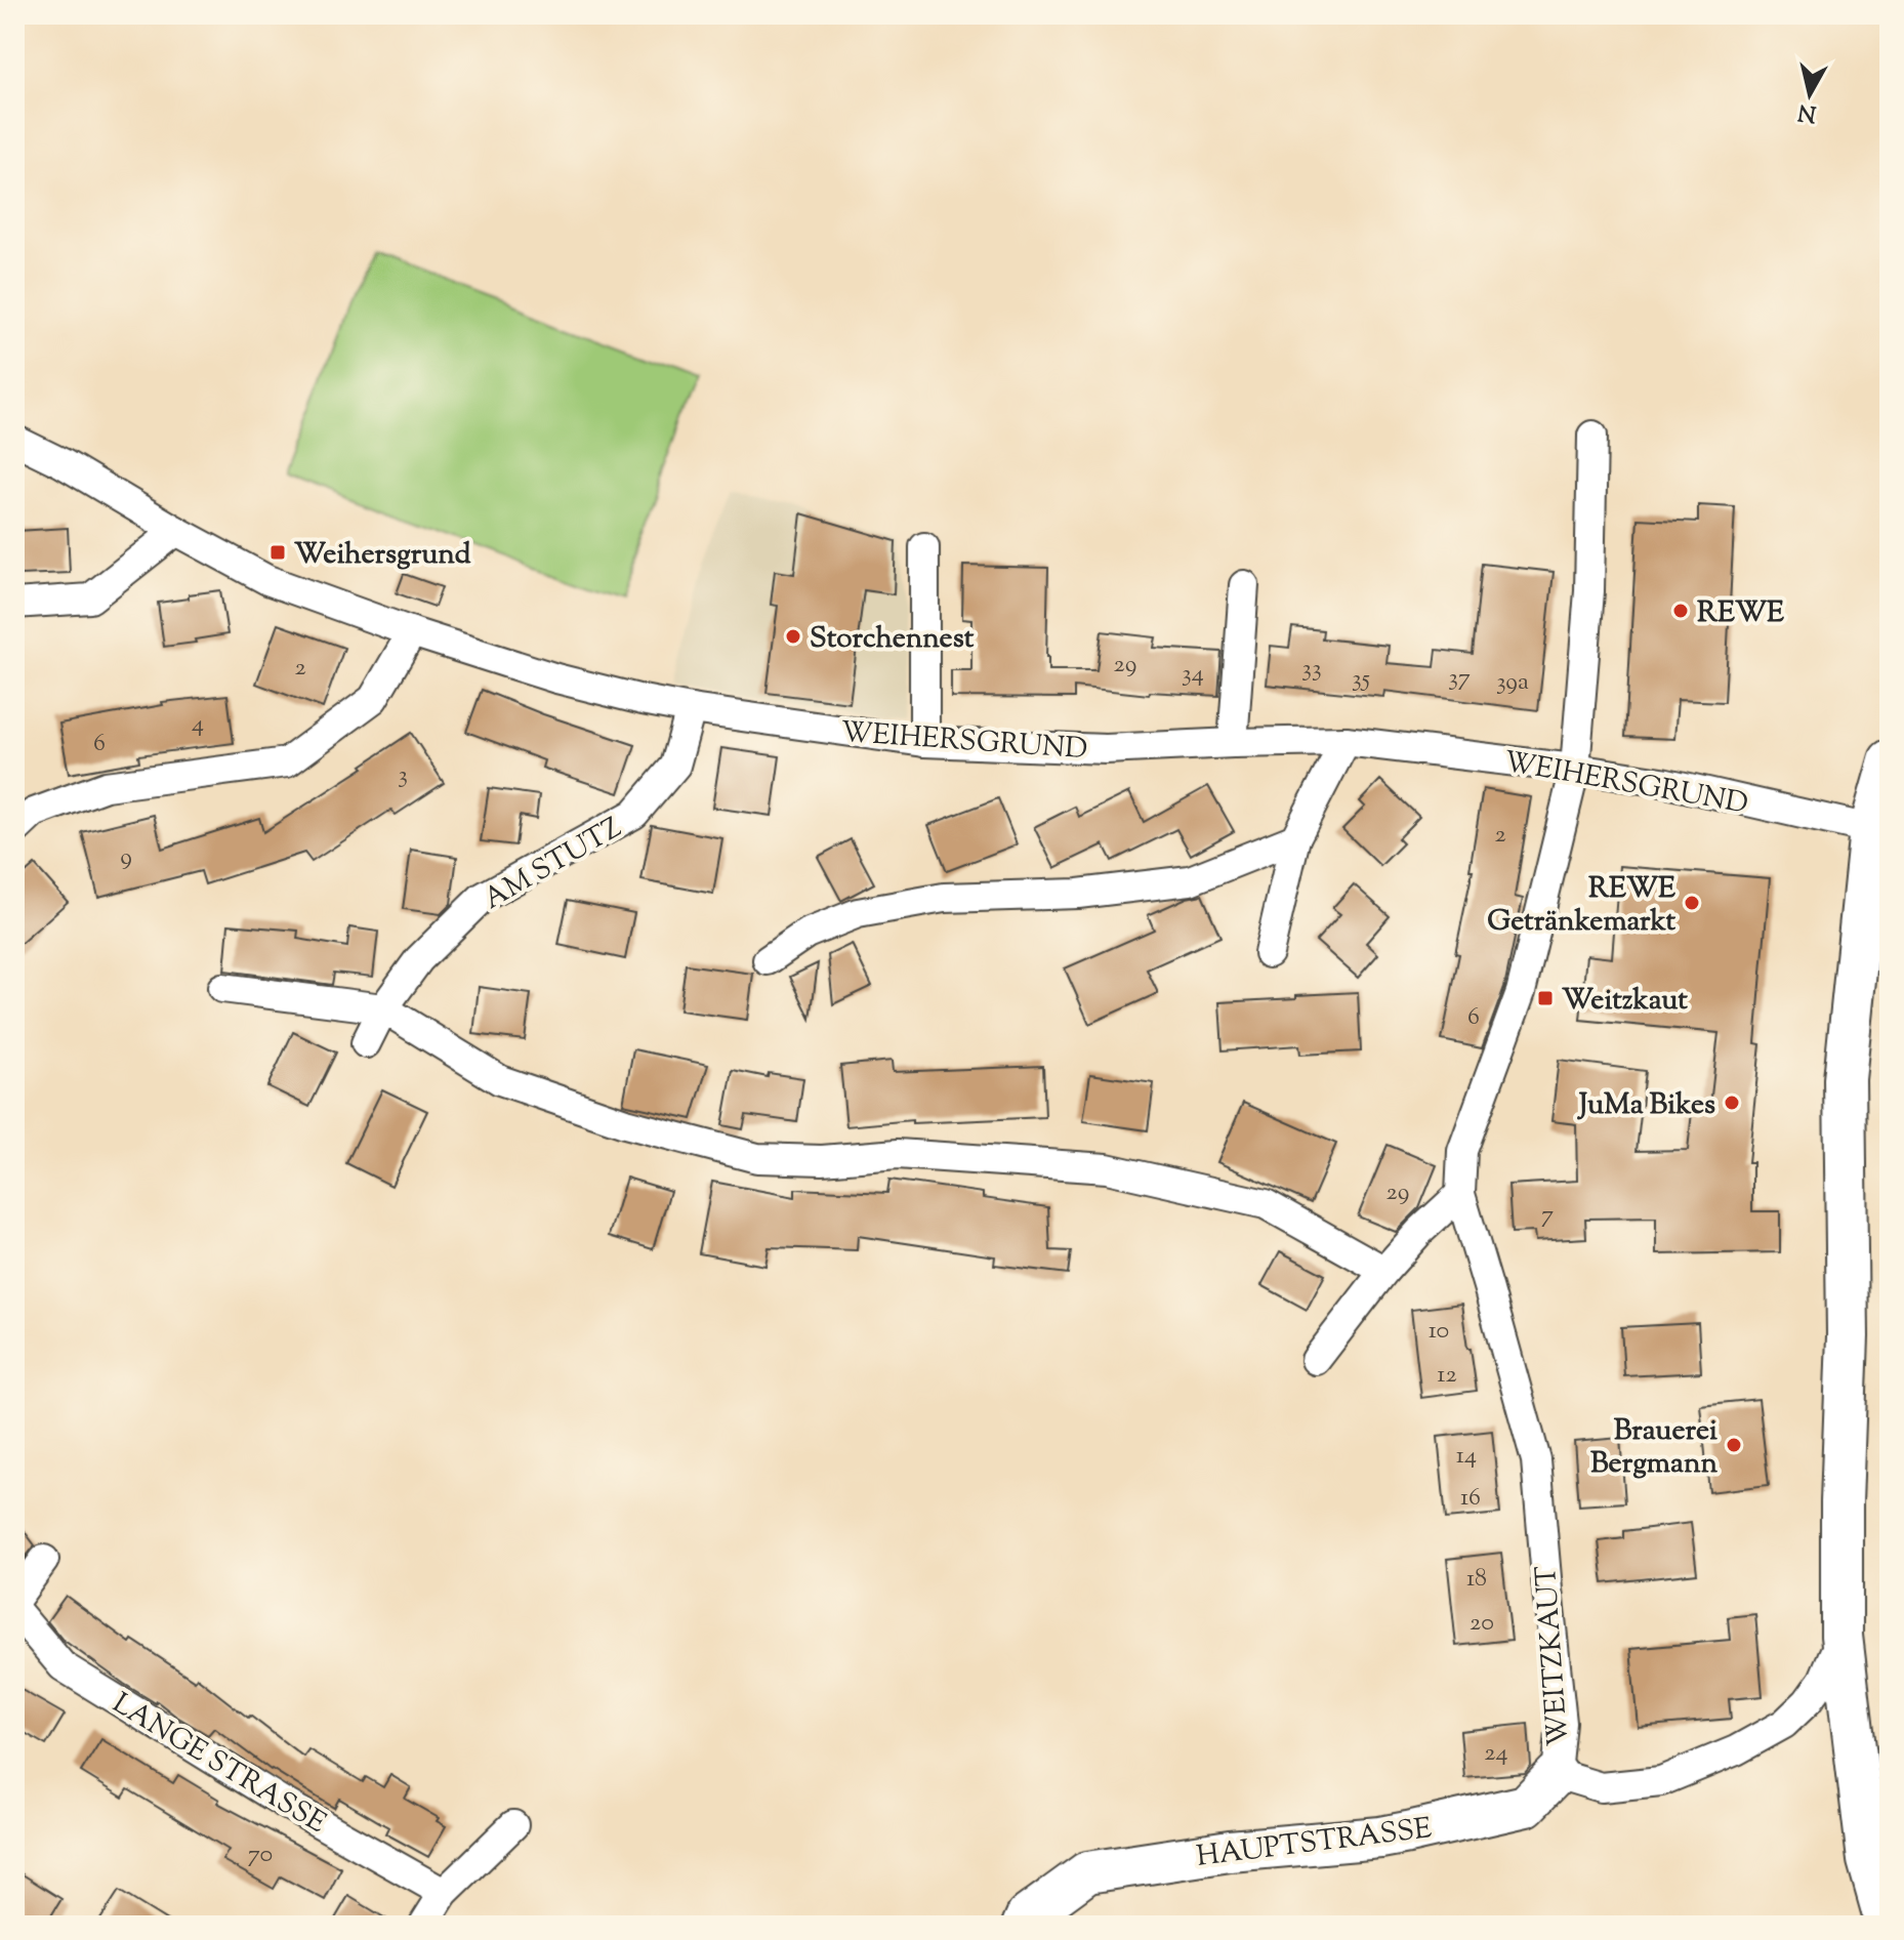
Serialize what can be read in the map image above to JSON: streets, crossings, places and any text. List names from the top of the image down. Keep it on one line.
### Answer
{"streets":{"main road":["HAUPTSTRASSE"],"street":["WEIHERSGRUND","AM STUTZ","WEITZKAUT","LANGE STRASSE"]},"crossings":[["WEIHERSGRUND","AM STUTZ"],["WEIHERSGRUND","WEITZKAUT"],["WEITZKAUT","HAUPTSTRASSE"]],"places":{"transit":["Weihersgrund","Weitzkaut"],"other":["REWE","Storchennest","REWE Getränkemarkt","JuMa Bikes","Brauerei Bergmann"]},"house_numbers":["29","2","33","34","37","35","39a","4","6","3","2","9","6","29","7","10","12","14","16","18","20","24","70"],"north":"bottom"}
